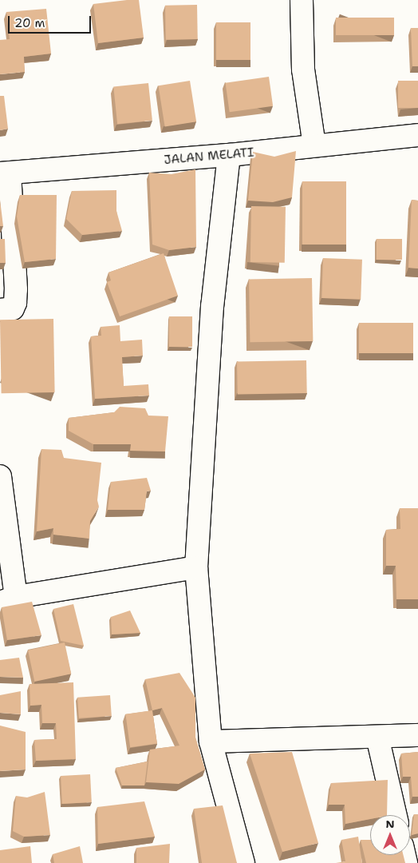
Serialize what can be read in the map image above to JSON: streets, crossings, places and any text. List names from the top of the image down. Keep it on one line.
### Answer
{"streets":{"street":["JALAN MELATI"]},"scale_bar":"20 m","north":"top"}
